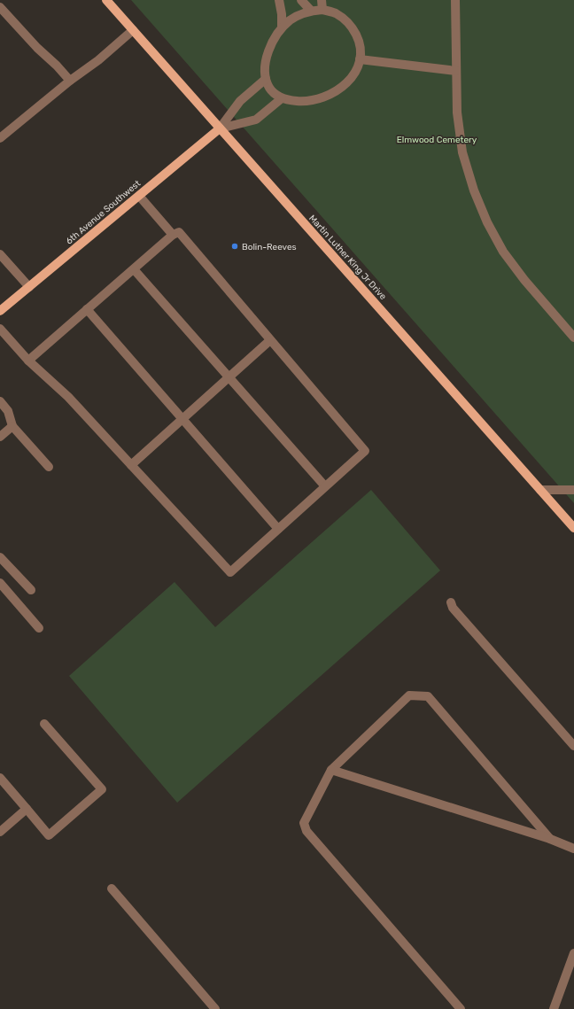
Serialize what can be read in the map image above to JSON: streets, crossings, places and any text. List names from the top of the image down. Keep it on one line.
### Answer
{"streets":{"main road":["6th Avenue Southwest","Martin Luther King Jr Drive"]},"crossings":[["6th Avenue Southwest","Martin Luther King Jr Drive"]],"parks":["Elmwood Cemetery"],"places":["Bolin-Reeves"]}
